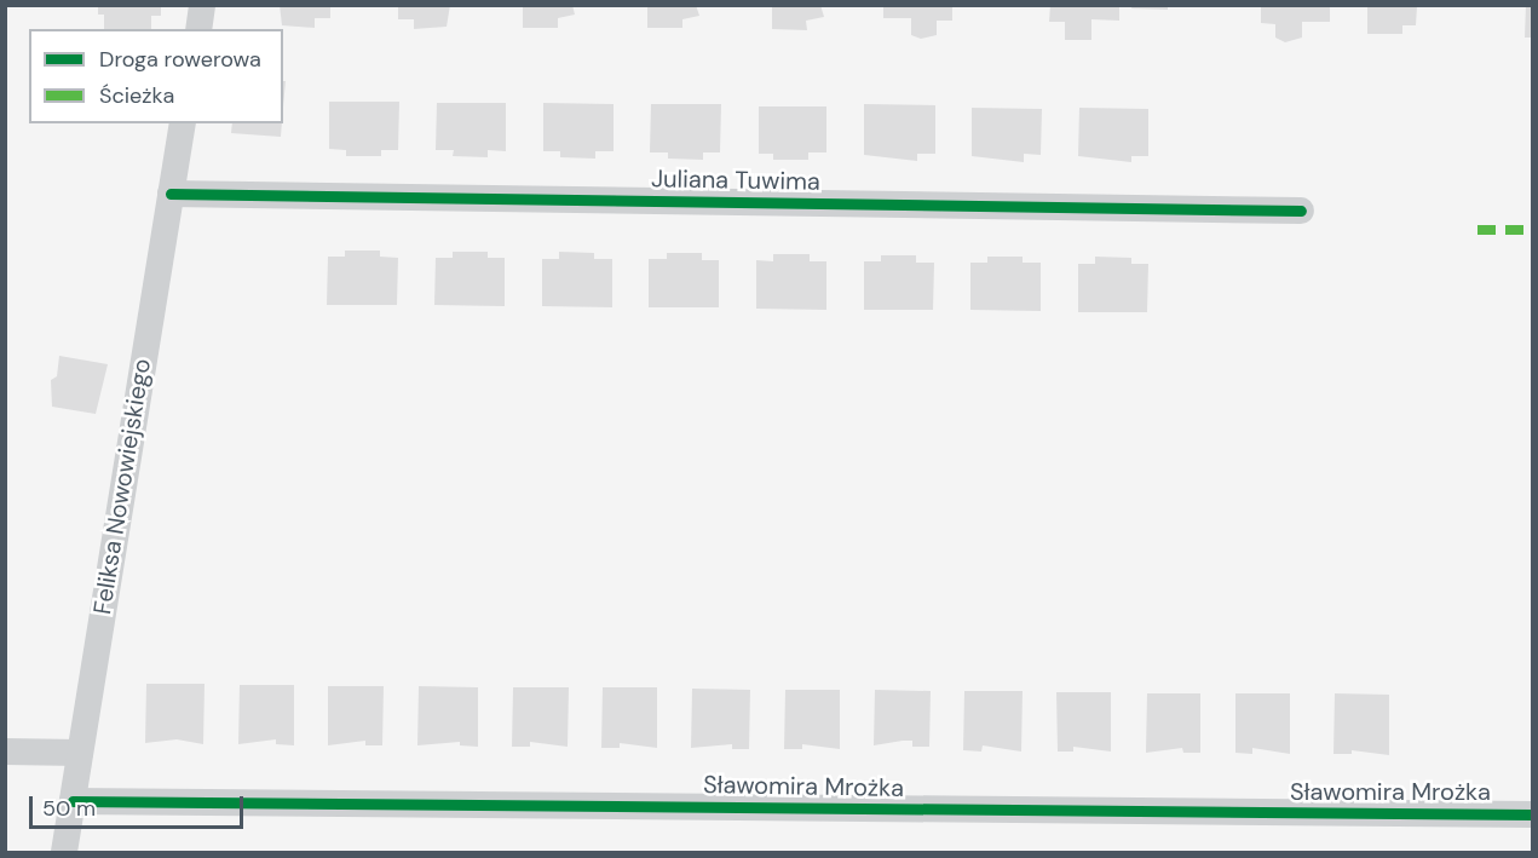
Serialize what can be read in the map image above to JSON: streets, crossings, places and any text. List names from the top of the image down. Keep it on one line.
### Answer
{"streets":{"street":["Juliana Tuwima","Feliksa Nowowiejskiego","Sławomira Mrożka"]},"crossings":[["Juliana Tuwima","Feliksa Nowowiejskiego"],["Feliksa Nowowiejskiego","Sławomira Mrożka"]],"legend":["Droga rowerowa","Ścieżka"],"scale_bar":"50 m"}
